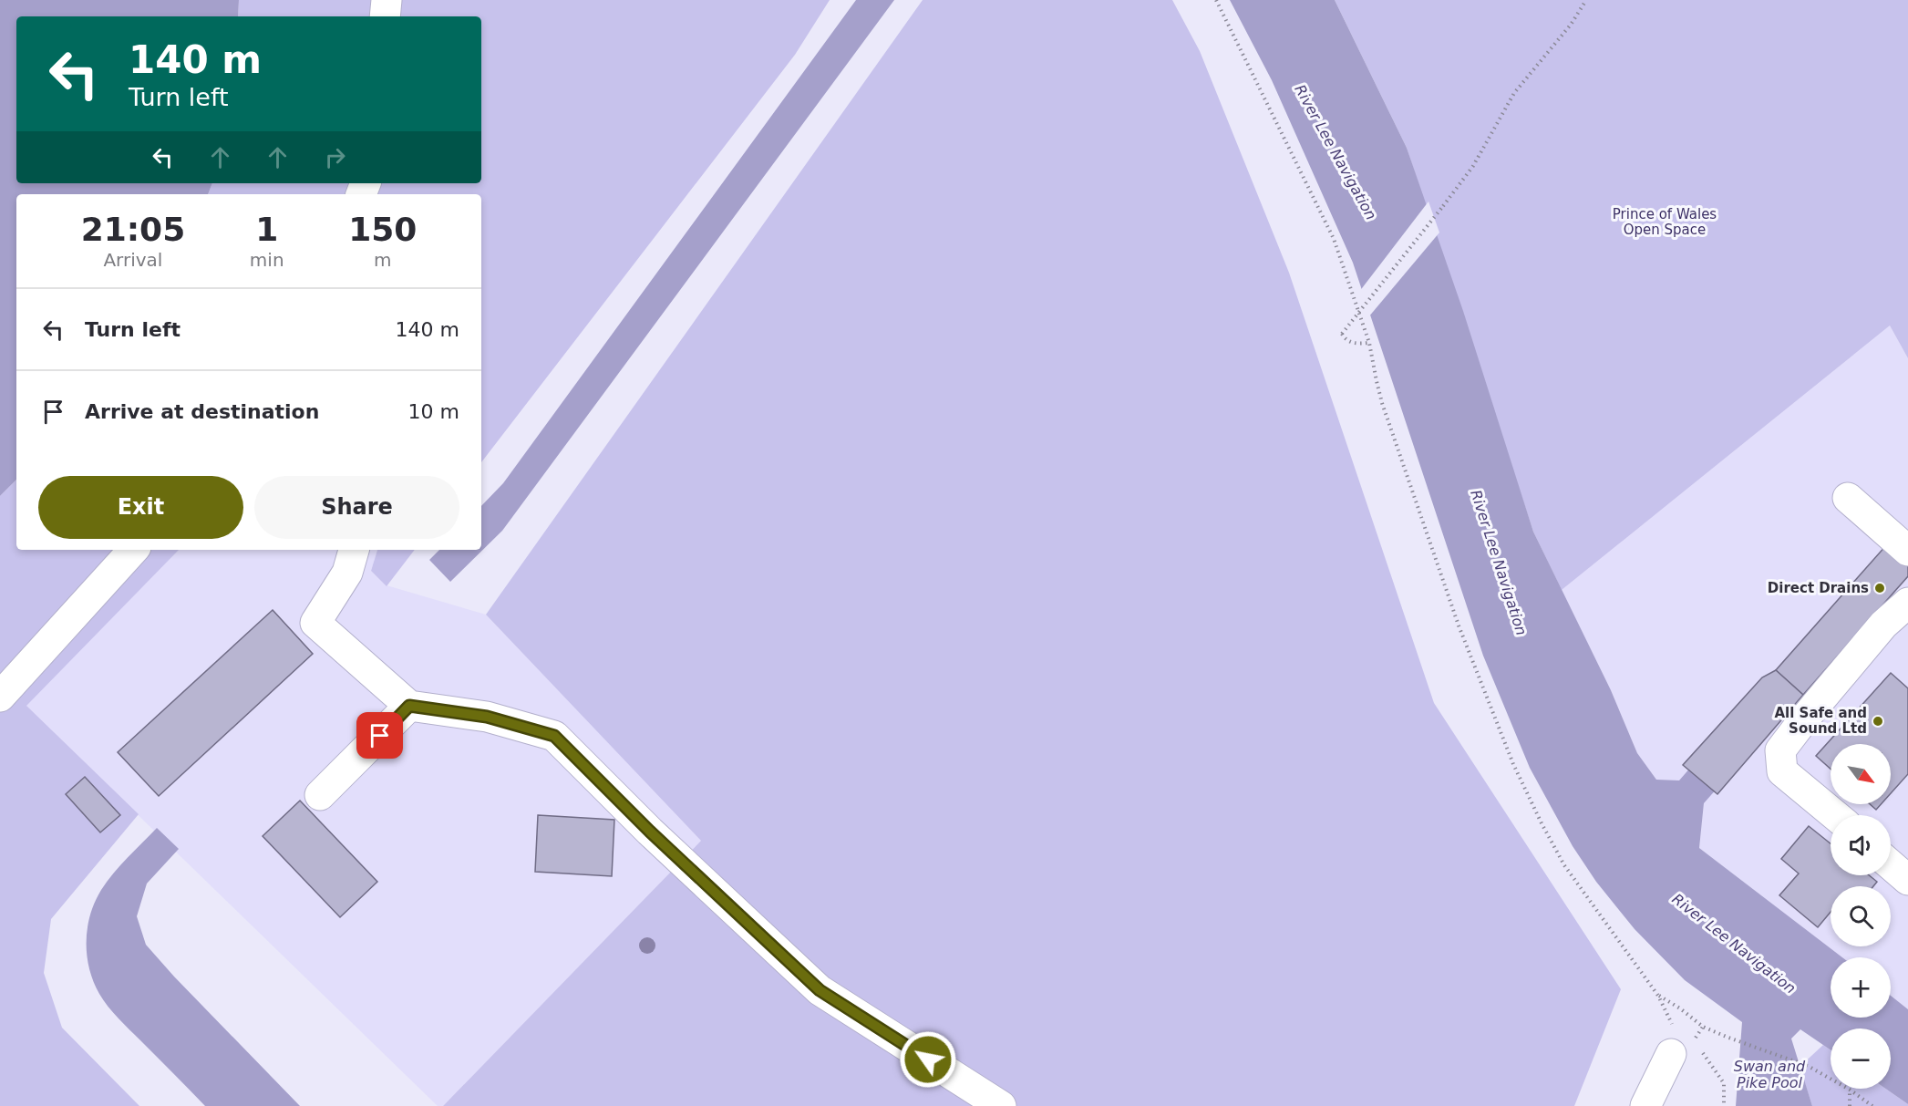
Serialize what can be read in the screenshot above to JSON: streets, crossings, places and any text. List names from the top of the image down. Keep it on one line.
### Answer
{"water":["River Lee Navigation","Swan and Pike Pool"],"parks":["Prince of Wales Open Space"],"places":["Direct Drains","All Safe and Sound Ltd"],"north":"bottom right","page":{"turn":["140 m","Turn left"],"eta":["21:05","Arrival","1","min","150","m"],"list":[{"name":"Turn left","value":"140 m"},{"name":"Arrive at destination","value":"10 m"}],"buttons":["Exit","Share"],"map_buttons":["+","−"]}}
